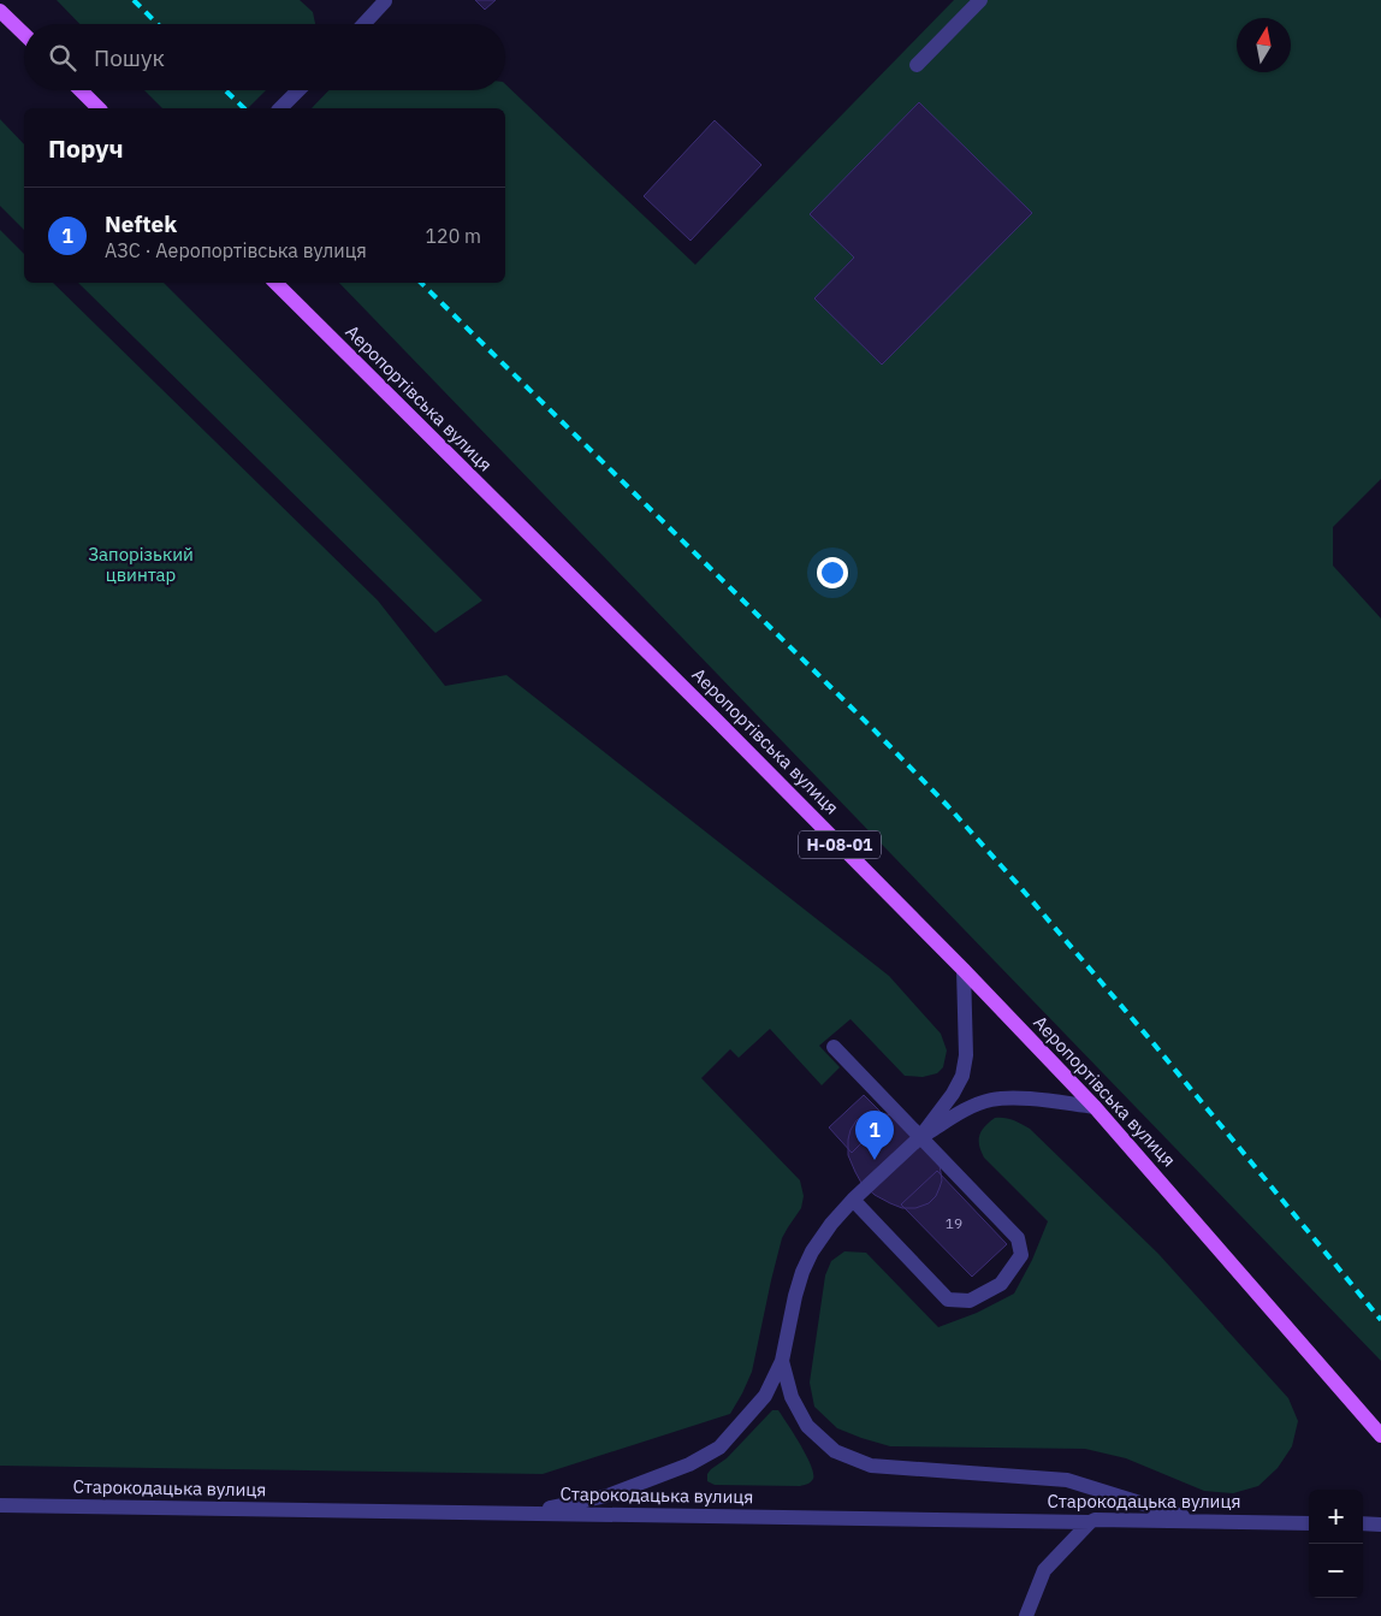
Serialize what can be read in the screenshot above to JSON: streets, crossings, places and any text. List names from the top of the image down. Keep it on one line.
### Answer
{"streets":{"main road":["Аеропортівська вулиця","Н-08-01"],"street":["Старокодацька вулиця"]},"parks":["Запорізький цвинтар"],"house_numbers":["19"],"north":"top","page":{"search":"Пошук","heading":"Поруч","list":[{"mark":"1","name":"Neftek","note":"АЗС · Аеропортівська вулиця","value":"120 m"}],"pins":"1","map_buttons":["+","−"]}}
